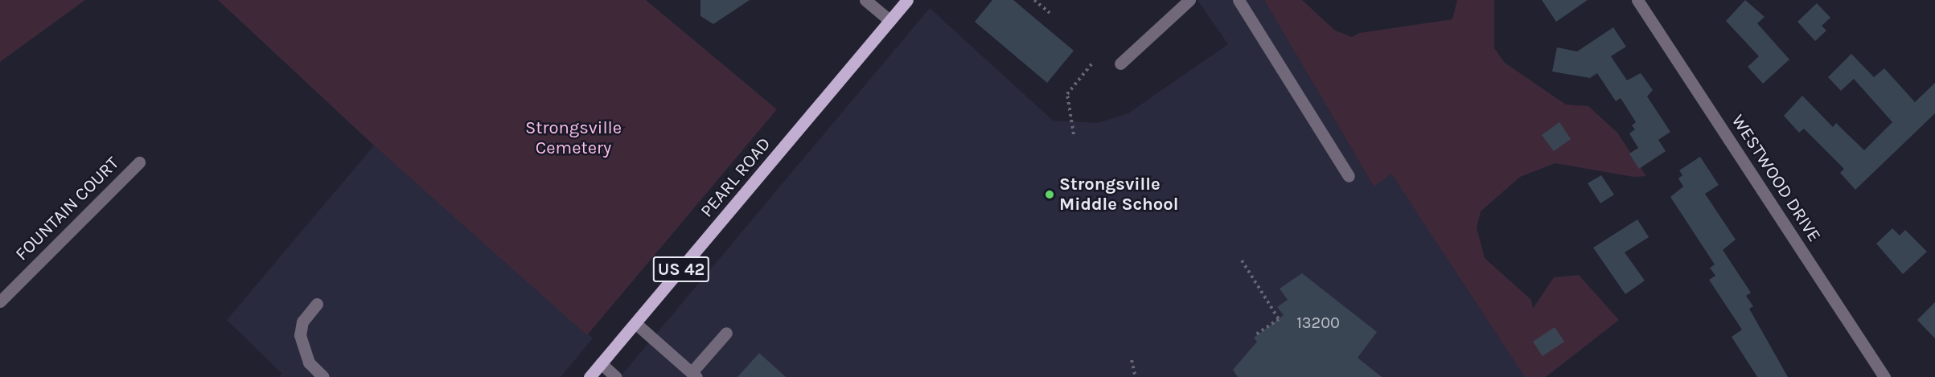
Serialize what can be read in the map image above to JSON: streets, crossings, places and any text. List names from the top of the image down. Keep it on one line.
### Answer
{"streets":{"main road":["PEARL ROAD","US 42"],"street":["WESTWOOD DRIVE","FOUNTAIN COURT"]},"parks":["Strongsville Cemetery"],"places":["Strongsville Middle School"],"house_numbers":["13200"]}
